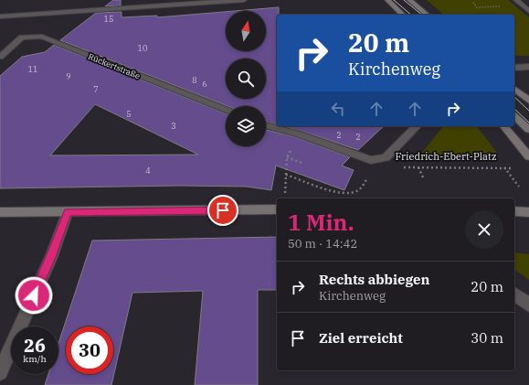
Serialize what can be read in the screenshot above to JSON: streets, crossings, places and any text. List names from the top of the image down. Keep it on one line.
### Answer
{"streets":{"street":["Rückertstraße"],"path":["Friedrich-Ebert-Platz"]},"house_numbers":["15","10","11","9","8","6","7","5","3","2","2","4"],"north":"top","page":{"turn":["20 m","Kirchenweg"],"heading":["1 Min.","50 m · 14:42"],"list":[{"name":"Rechts abbiegen","note":"Kirchenweg","value":"20 m"},{"name":"Ziel erreicht","value":"30 m"}],"speed":"26 km/h","limit":"30"}}
